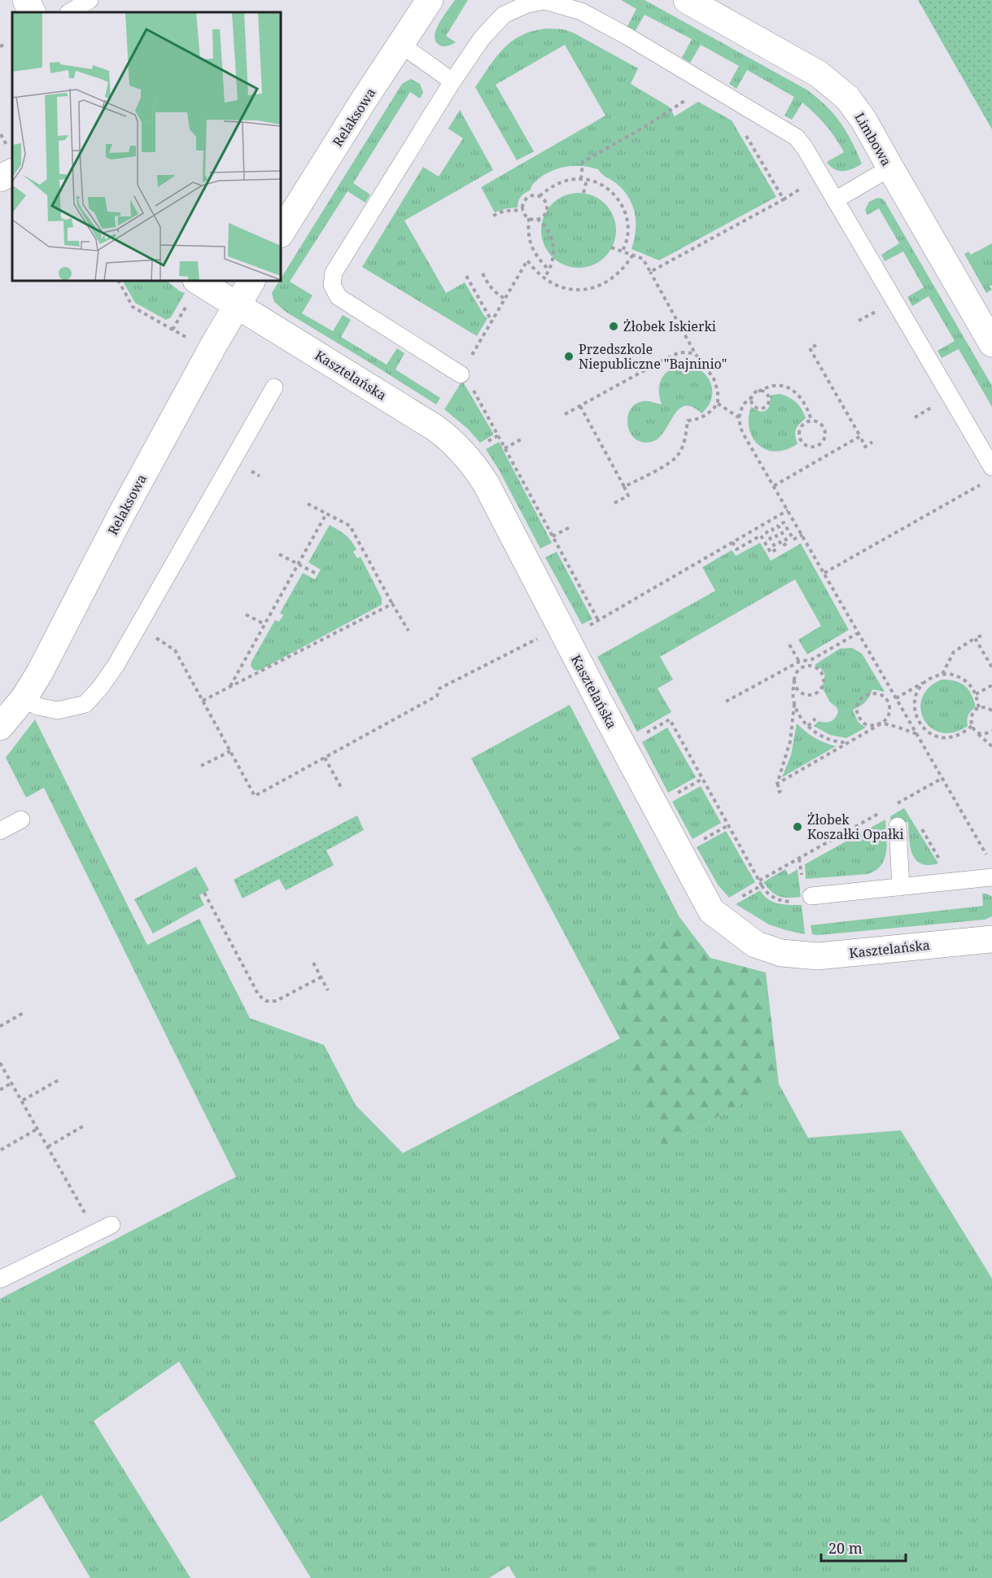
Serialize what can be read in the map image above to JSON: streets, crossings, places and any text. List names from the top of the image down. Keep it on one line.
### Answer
{"streets":{"street":["Relaksowa","Limbowa","Kasztelańska"]},"crossings":[["Relaksowa","Kasztelańska"]],"places":["Żłobek Iskierki","Przedszkole Niepubliczne \"Bajninio\"","Żłobek Koszałki Opałki"],"scale_bar":"20 m"}
